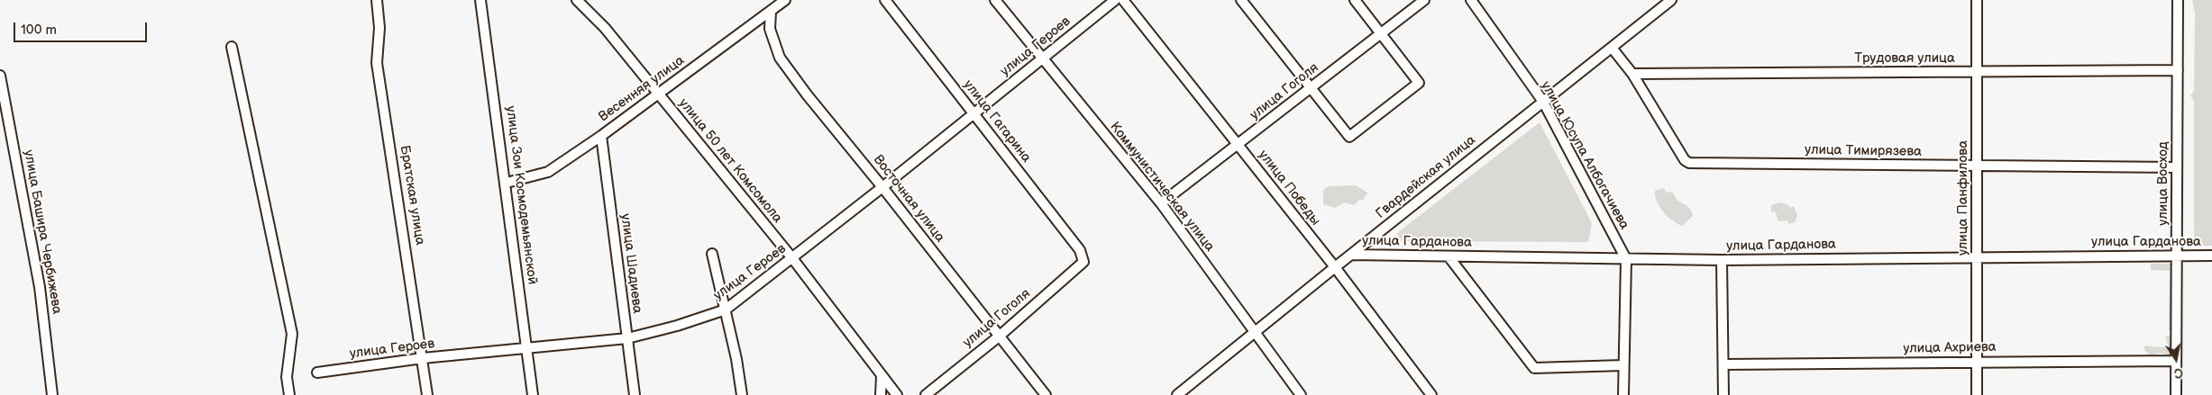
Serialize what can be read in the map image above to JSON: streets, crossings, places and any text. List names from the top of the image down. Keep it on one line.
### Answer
{"streets":{"street":["улица Героев","Трудовая улица","Весенняя улица","улица Гоголя","улица Гагарина","улица Тимирязева","улица Юсупа Албогачиева","улица 50 лет Комсомола","Гвардейская улица","улица Восход","Коммунистическая улица","улица Победы","Братская улица","улица Зои Космодемьянской","улица Панфилова","Восточная улица","улица Башира Чербижева","улица Гарданова","улица Шадиева","улица Ахриева"]},"crossings":[["улица Героев","улица Гагарина"],["улица Героев","улица 50 лет Комсомола"],["улица Героев","Коммунистическая улица"],["улица Героев","Братская улица"],["улица Героев","улица Зои Космодемьянской"],["улица Героев","Восточная улица"],["улица Героев","улица Шадиева"],["Трудовая улица","улица Тимирязева"],["Трудовая улица","улица Восход"],["Трудовая улица","улица Панфилова"],["Весенняя улица","улица 50 лет Комсомола"],["Весенняя улица","улица Зои Космодемьянской"],["Весенняя улица","Восточная улица"],["Весенняя улица","улица Шадиева"],["улица Гоголя","улица Гагарина"],["улица Гоголя","Коммунистическая улица"],["улица Гоголя","улица Победы"],["улица Гоголя","Восточная улица"],["улица Тимирязева","Гвардейская улица"],["улица Тимирязева","улица Восход"],["улица Тимирязева","улица Панфилова"],["улица Юсупа Албогачиева","Гвардейская улица"],["улица Юсупа Албогачиева","улица Гарданова"],["Гвардейская улица","Коммунистическая улица"],["Гвардейская улица","улица Победы"],["Гвардейская улица","улица Гарданова"],["улица Восход","улица Гарданова"],["улица Восход","улица Ахриева"],["улица Панфилова","улица Гарданова"],["улица Панфилова","улица Ахриева"]],"scale_bar":"100 m","north":"bottom"}
